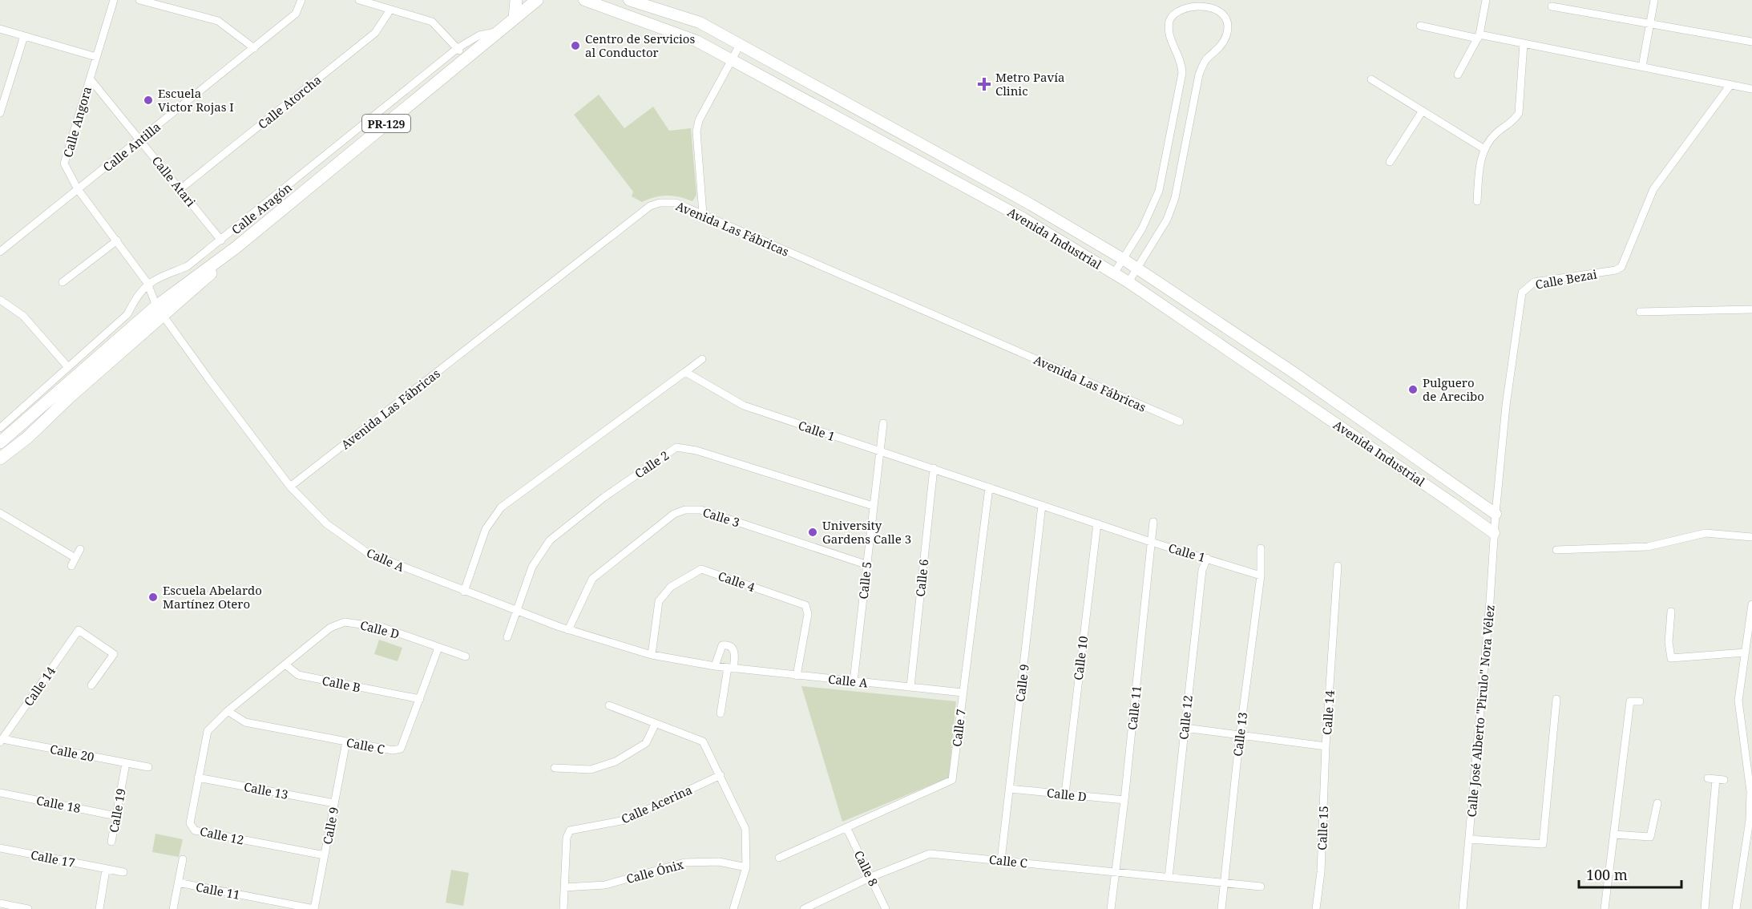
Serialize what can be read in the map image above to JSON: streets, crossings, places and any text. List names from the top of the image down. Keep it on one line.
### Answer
{"streets":{"main road":["PR-129"],"street":["Calle Atorcha","Calle Angora","Calle Antilla","Calle Atari","Calle Aragón","Avenida Las Fábricas","Avenida Industrial","Calle Bezai","Calle 1","Calle 2","Calle 3","Calle A","Calle 6","Calle 5","Calle 4","Calle D","Calle 10","Calle 9","Calle B","Calle 14","Calle 11","Calle José Alberto \"Pirulo\" Nora Vélez","Calle 12","Calle 7","Calle 13","Calle C","Calle 20","Calle 18","Calle Acerina","Calle 19","Calle 15","Calle 17","Calle 8","Calle Ónix"]},"crossings":[["Calle Atorcha","Calle Atari"],["Calle Angora","PR-129"],["Calle Angora","Calle Antilla"],["Calle Angora","Calle Atari"],["Calle Angora","Calle Aragón"],["Calle Angora","Calle A"],["PR-129","Calle Aragón"],["PR-129","Calle A"],["Calle Antilla","Calle Atari"],["Calle Atari","Calle Aragón"],["Avenida Las Fábricas","Calle A"],["Avenida Industrial","Calle Bezai"],["Avenida Industrial","Calle José Alberto \"Pirulo\" Nora Vélez"],["Calle Bezai","Calle José Alberto \"Pirulo\" Nora Vélez"],["Calle 1","Calle 6"],["Calle 1","Calle 5"],["Calle 1","Calle 10"],["Calle 1","Calle 9"],["Calle 1","Calle 11"],["Calle 1","Calle 12"],["Calle 1","Calle 7"],["Calle 1","Calle 13"],["Calle 2","Calle A"],["Calle 2","Calle 5"],["Calle 3","Calle A"],["Calle 3","Calle 5"],["Calle A","Calle 6"],["Calle A","Calle 5"],["Calle A","Calle 4"],["Calle A","Calle 7"],["Calle D","Calle 10"],["Calle D","Calle 9"],["Calle D","Calle B"],["Calle D","Calle 11"],["Calle D","Calle C"],["Calle 9","Calle 11"],["Calle 9","Calle 12"],["Calle 9","Calle 13"],["Calle 9","Calle C"],["Calle B","Calle C"],["Calle 14","Calle 12"],["Calle 14","Calle 13"],["Calle 14","Calle 20"],["Calle 14","Calle 15"],["Calle 11","Calle C"],["Calle 12","Calle 13"],["Calle 12","Calle C"],["Calle 7","Calle 8"],["Calle 13","Calle C"],["Calle C","Calle 8"],["Calle 20","Calle 19"],["Calle 18","Calle 19"],["Calle Acerina","Calle Ónix"]],"places":{"other":["Centro de Servicios al Conductor","Escuela Victor Rojas I","Pulguero de Arecibo","University Gardens Calle 3","Escuela Abelardo Martínez Otero"],"health":["Metro Pavía Clinic"]},"scale_bar":"100 m"}
